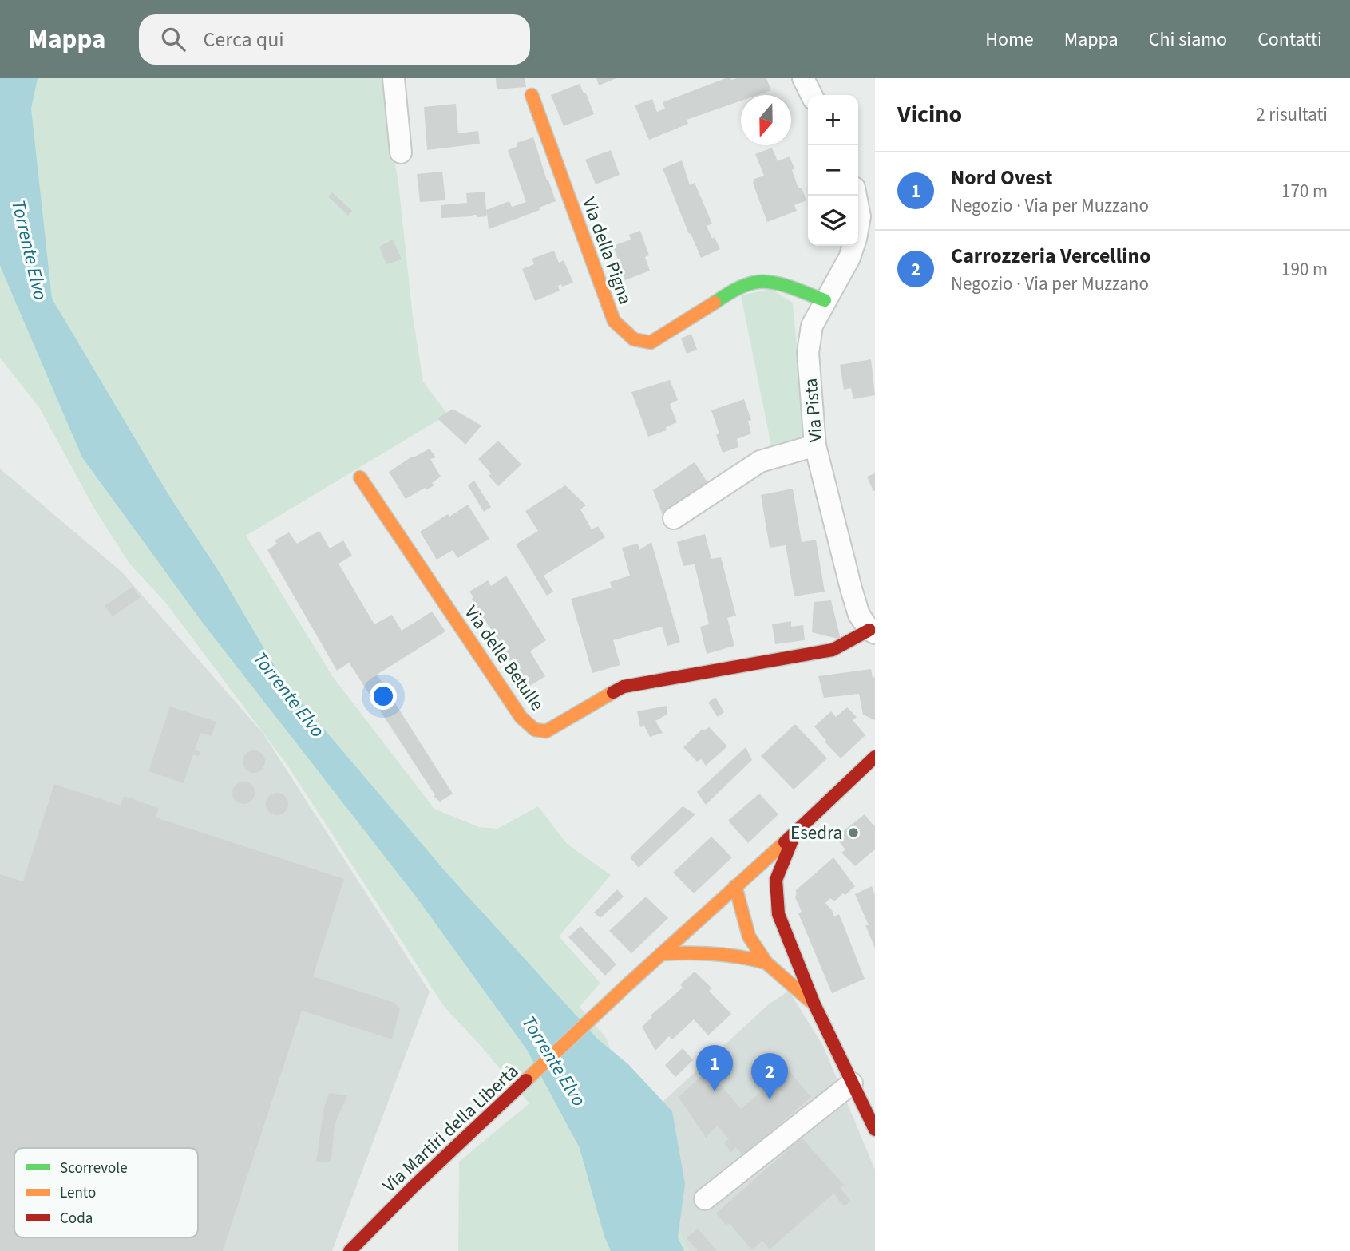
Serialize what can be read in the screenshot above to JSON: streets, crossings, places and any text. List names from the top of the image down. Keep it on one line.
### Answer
{"streets":{"street":["Via della Pigna","Via Pista","Via delle Betulle","Via Martiri della Libertà"]},"crossings":[["Via della Pigna","Via Pista"],["Via Pista","Via delle Betulle"]],"water":["Torrente Elvo"],"places":["Esedra"],"legend":["Scorrevole","Lento","Coda"],"north":"bottom","page":{"header":"Mappa","search":"Cerca qui","nav":["Home","Mappa","Chi siamo","Contatti"],"heading":["Vicino","2 risultati"],"map_buttons":["+","−"],"list":[{"mark":"1","name":"Nord Ovest","note":"Negozio · Via per Muzzano","value":"170 m"},{"mark":"2","name":"Carrozzeria Vercellino","note":"Negozio · Via per Muzzano","value":"190 m"}],"pins":["1","2"]}}
